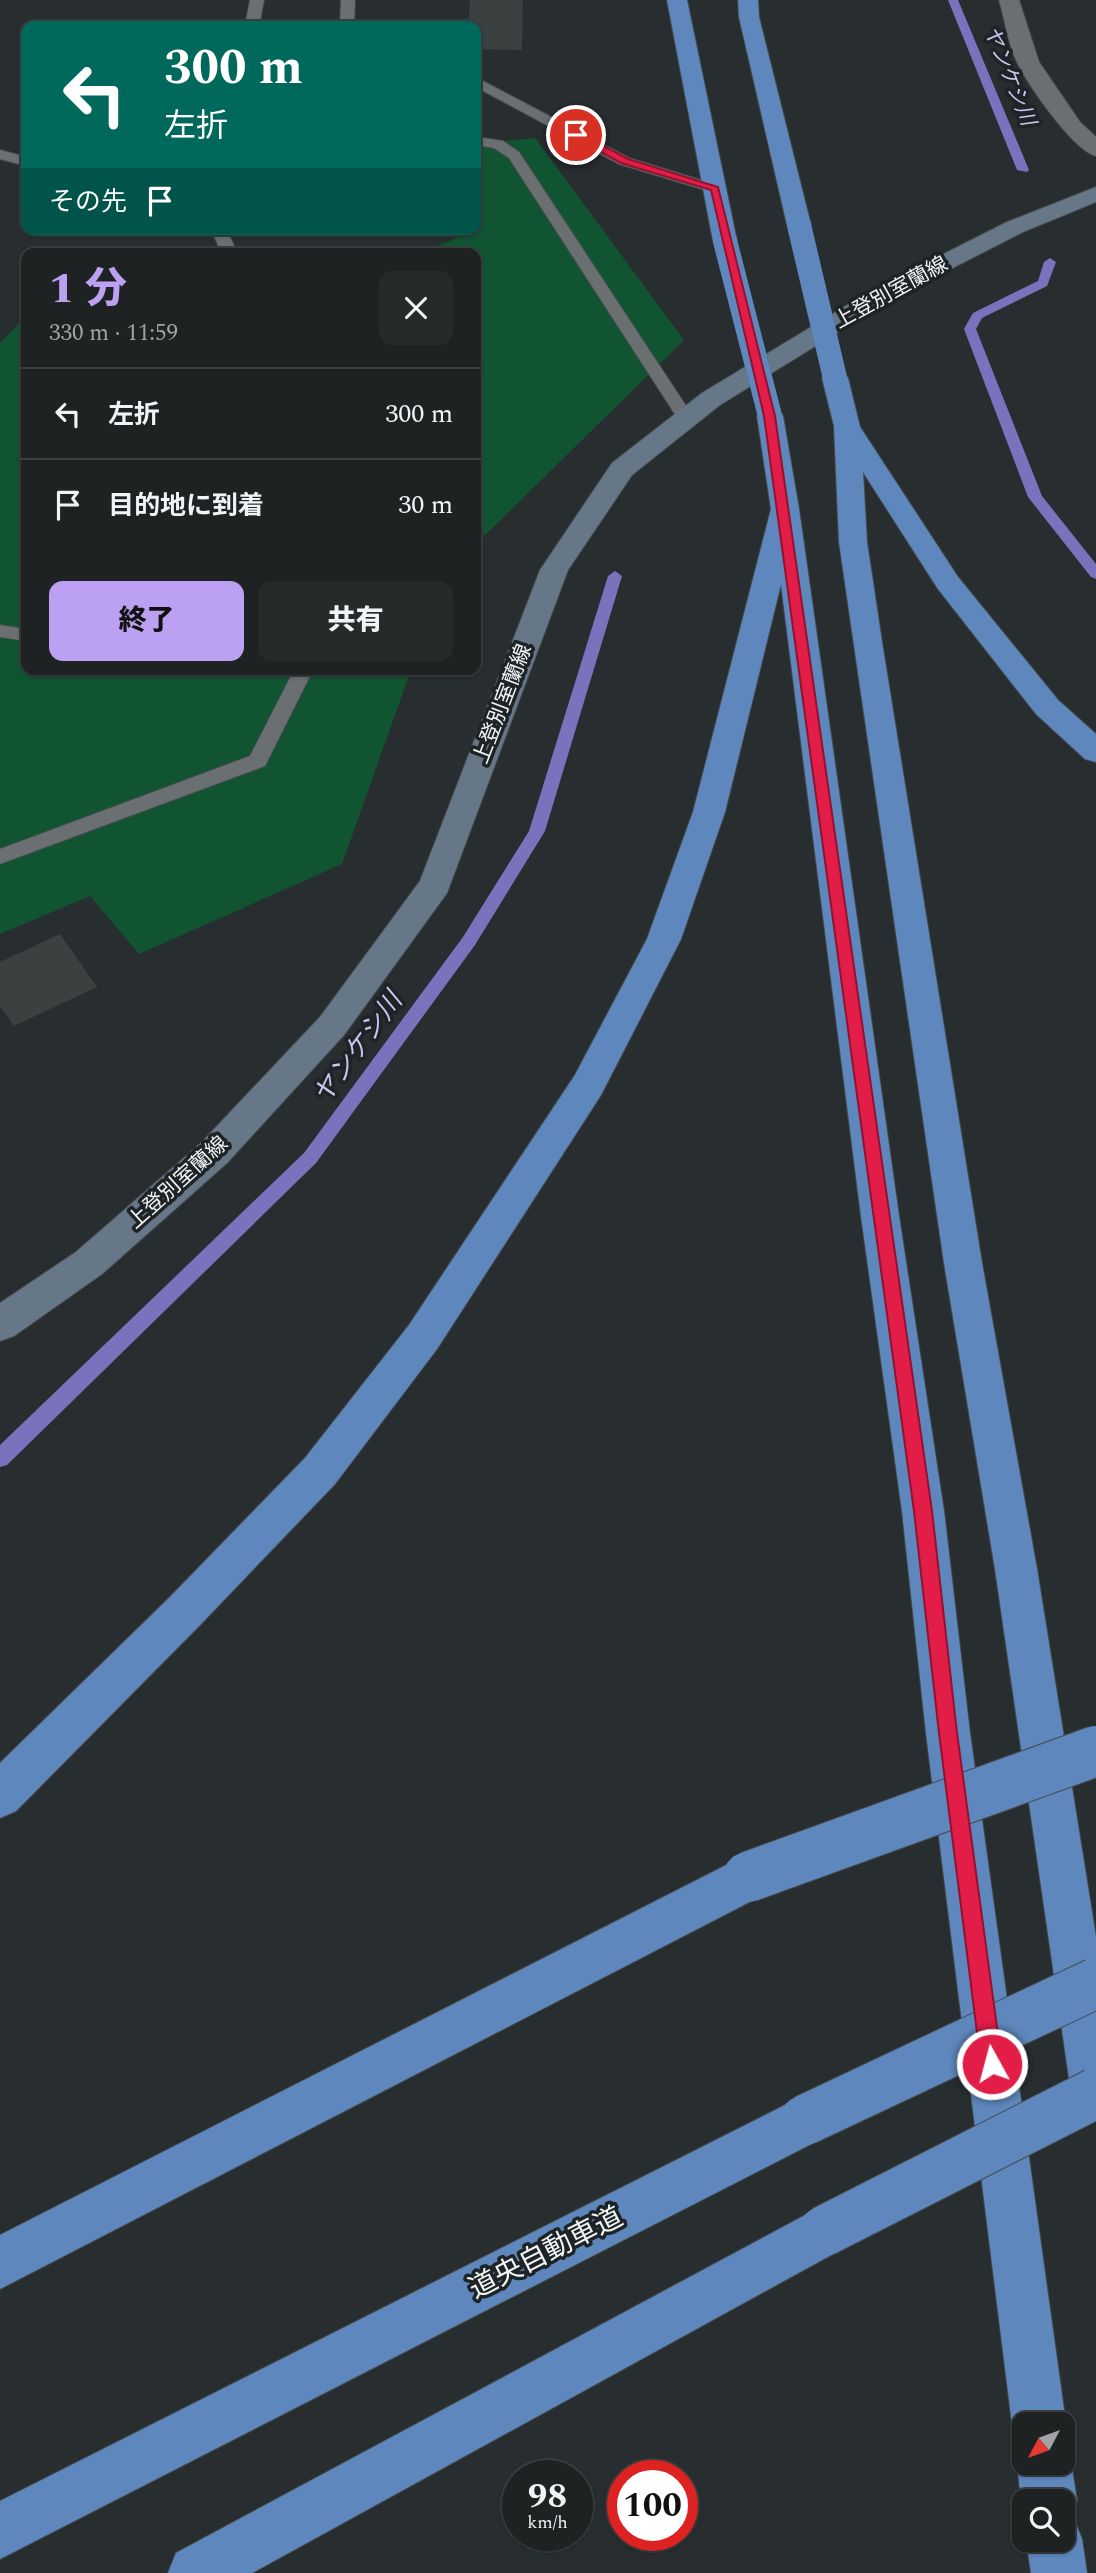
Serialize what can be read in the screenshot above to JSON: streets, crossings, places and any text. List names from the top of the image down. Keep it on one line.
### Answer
{"streets":{"highway":["道央自動車道"],"main road":["上登別室蘭線"]},"water":["ヤンケシ川"],"north":"bottom left","page":{"turn":["300 m","左折"],"then":"その先","heading":["1 分","330 m · 11:59"],"list":[{"name":"左折","value":"300 m"},{"name":"目的地に到着","value":"30 m"}],"buttons":["終了","共有"],"speed":"98 km/h","limit":"100"}}
